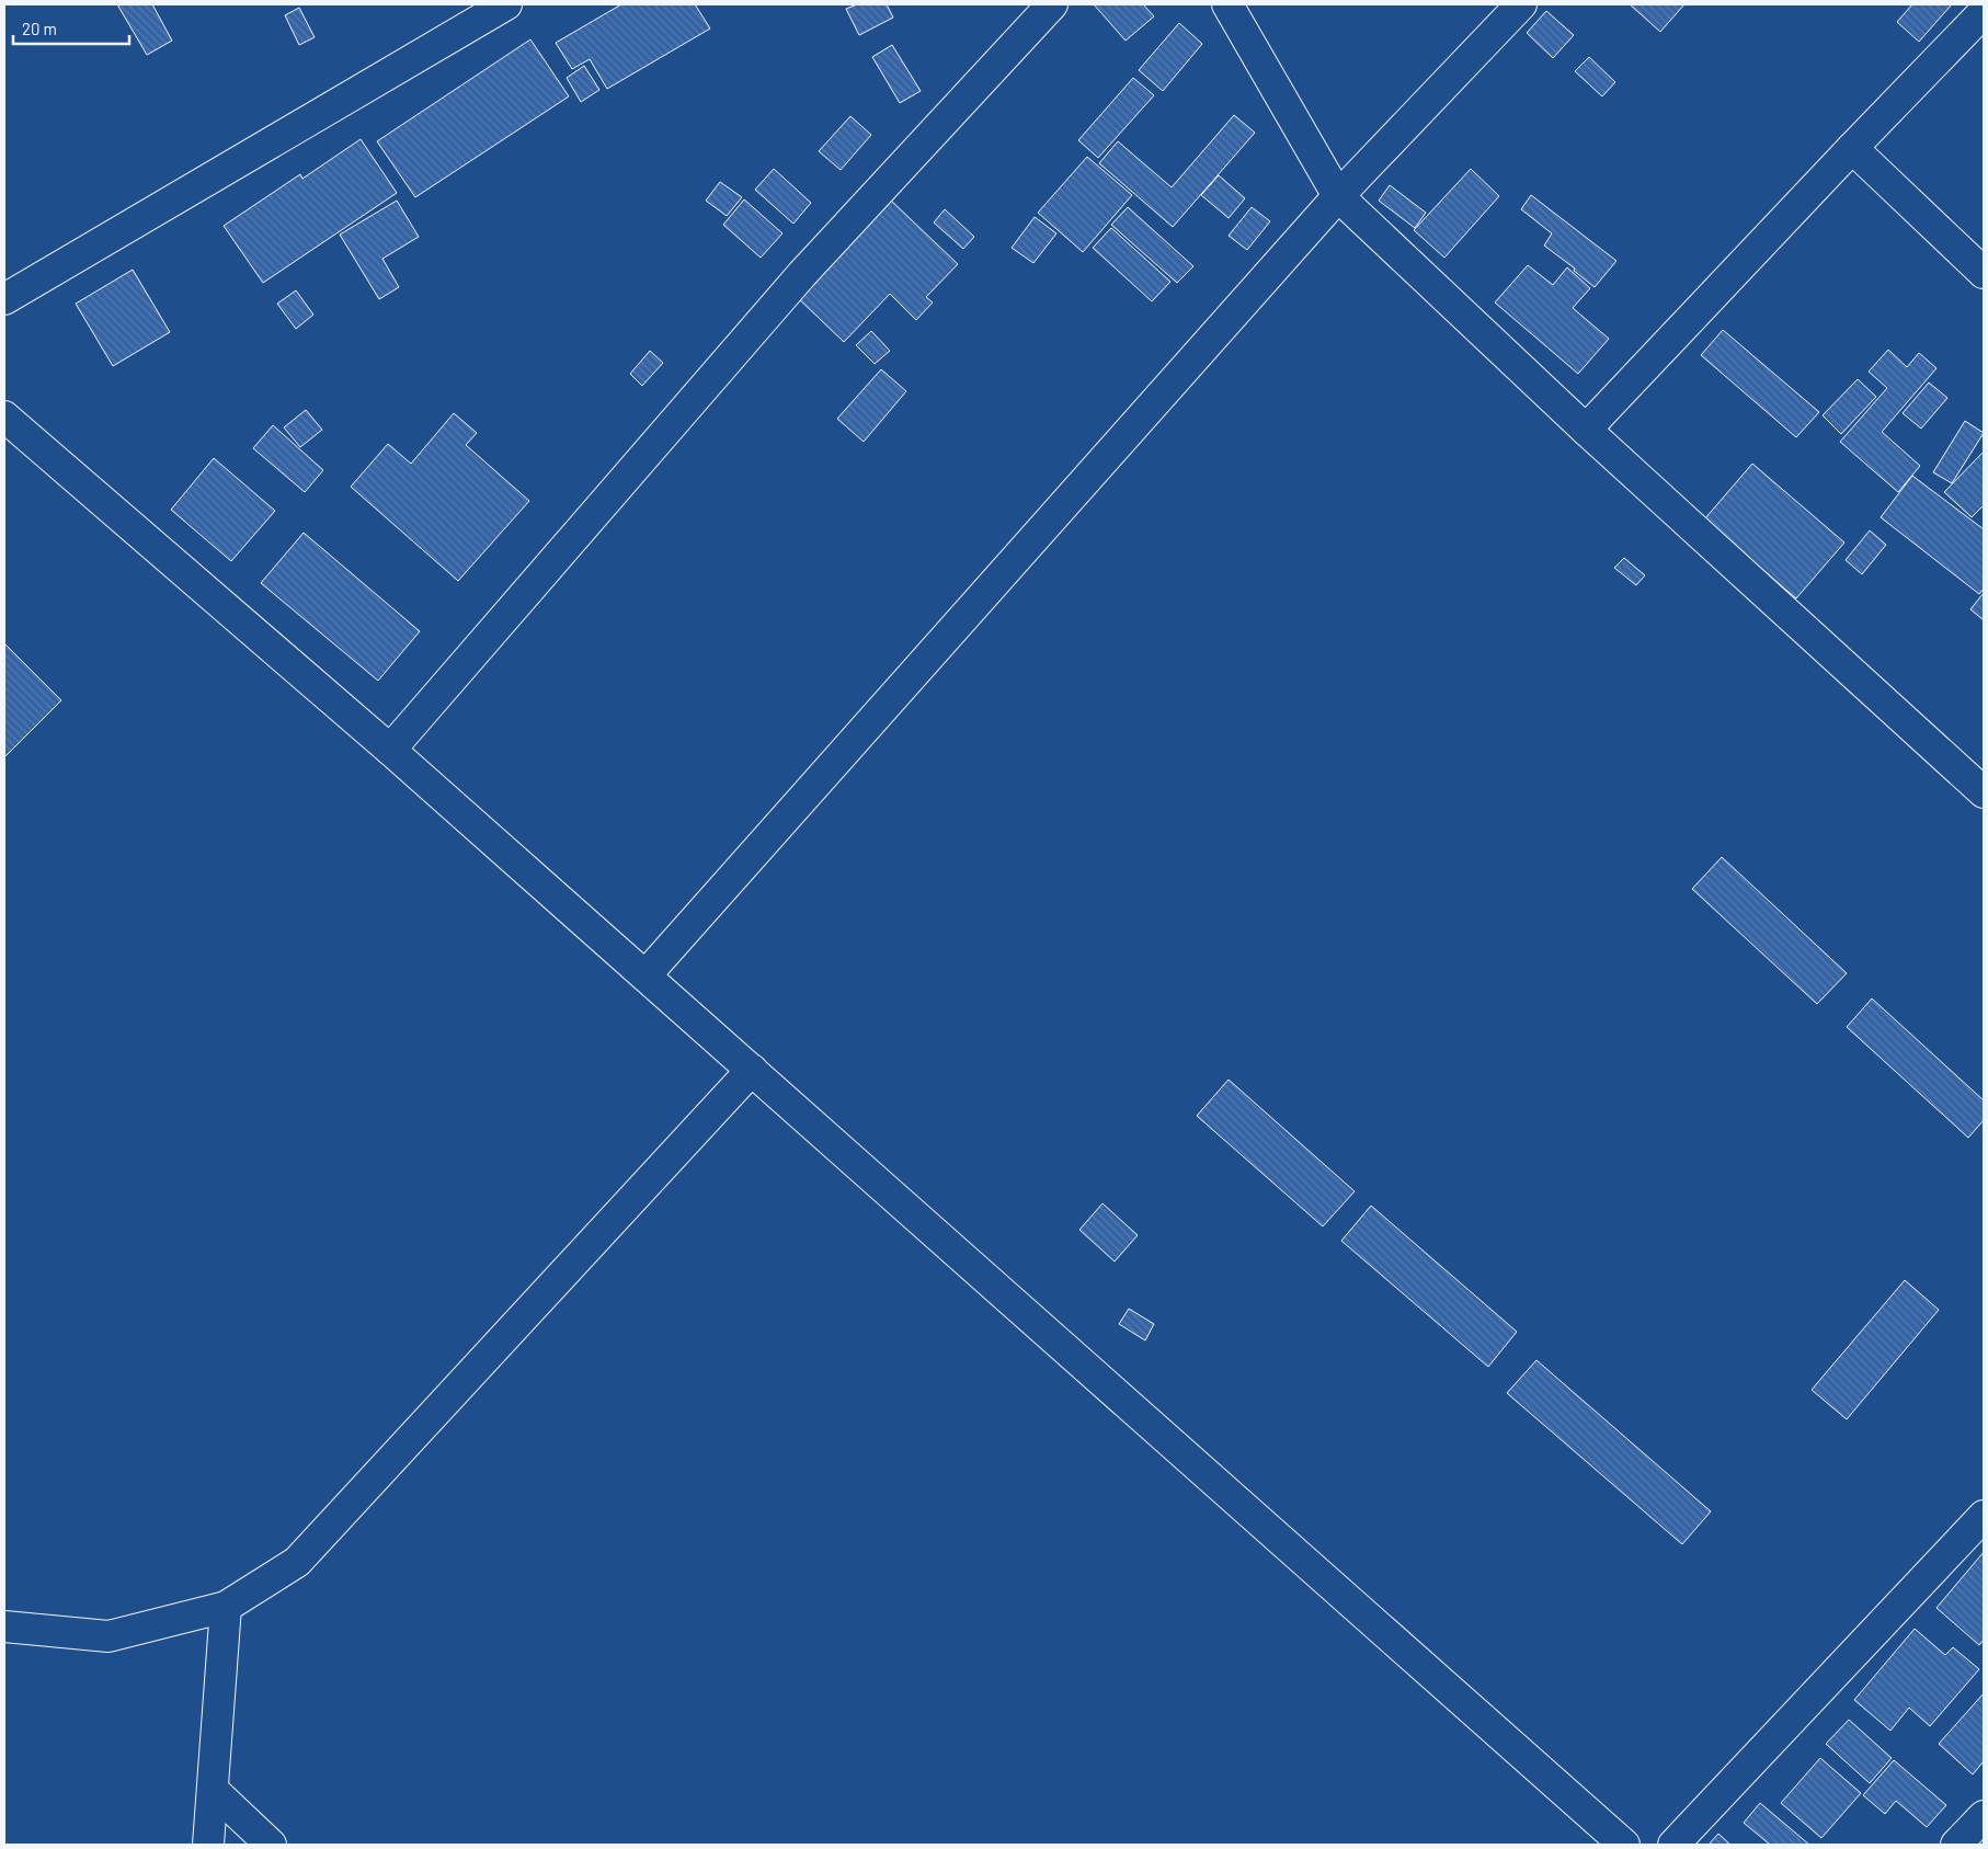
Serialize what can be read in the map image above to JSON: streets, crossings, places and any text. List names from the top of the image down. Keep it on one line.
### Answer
{"scale_bar":"20 m"}
